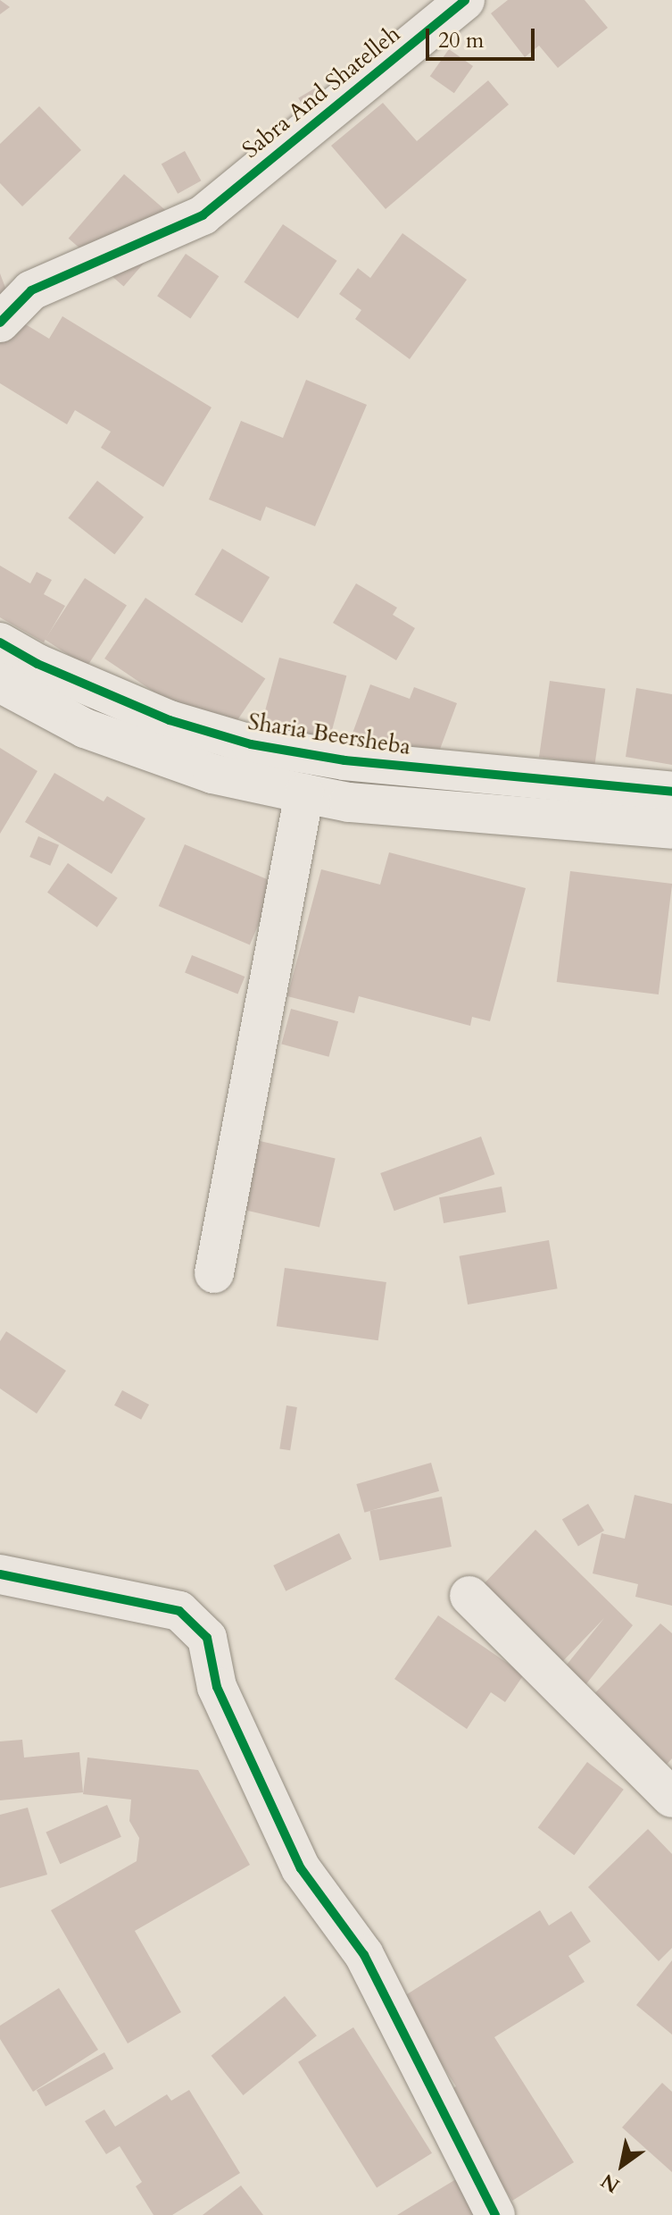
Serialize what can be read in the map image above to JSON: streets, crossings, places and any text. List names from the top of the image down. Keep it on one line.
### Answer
{"streets":{"street":["Sabra And Shatelleh","Sharia Beersheba"]},"scale_bar":"20 m","north":"bottom left"}
